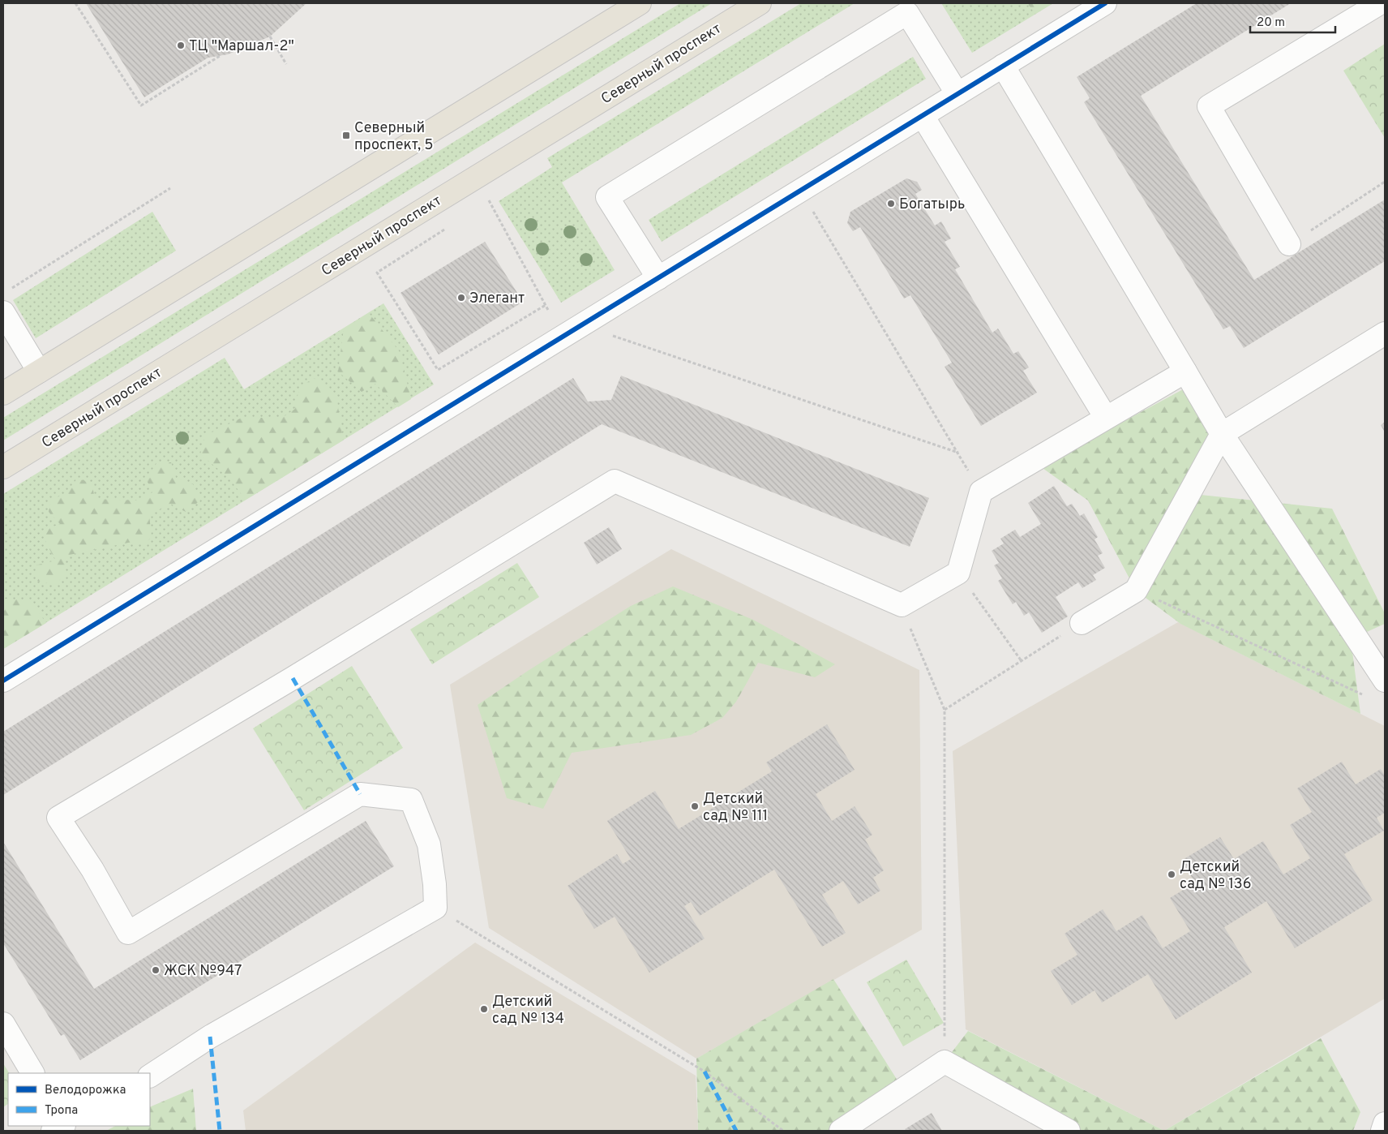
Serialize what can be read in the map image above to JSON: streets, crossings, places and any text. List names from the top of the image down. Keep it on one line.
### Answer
{"streets":{"main road":["Северный проспект"]},"places":{"other":["ТЦ \"Маршал-2\"","Богатырь","Элегант","Детский сад № 111","Детский сад № 136","ЖСК №947","Детский сад № 134"],"transit":["Северный проспект, 5"]},"legend":["Велодорожка","Тропа"],"scale_bar":"20 m"}
